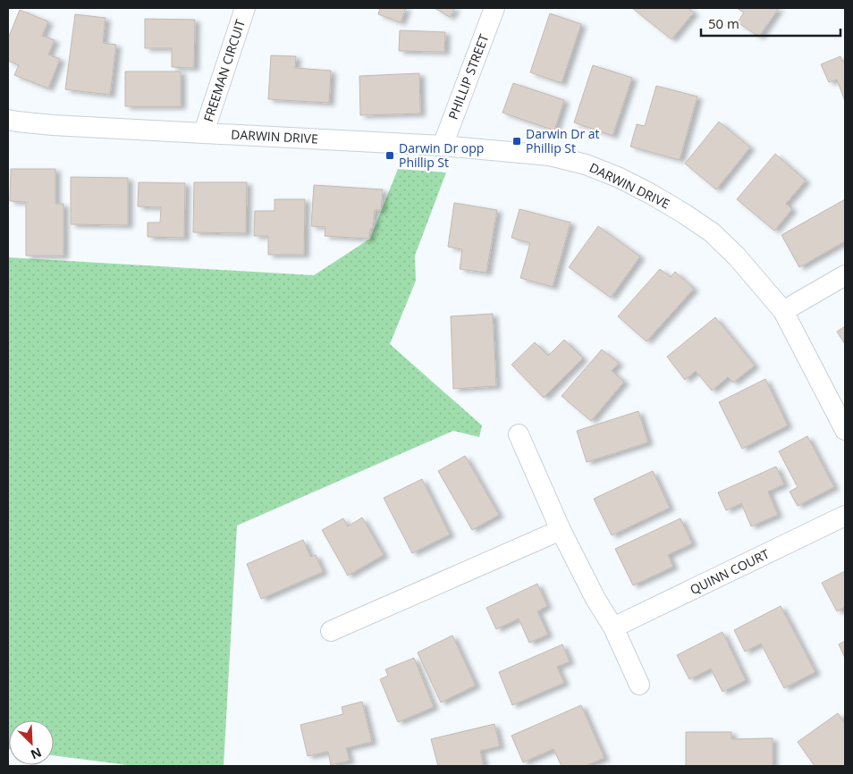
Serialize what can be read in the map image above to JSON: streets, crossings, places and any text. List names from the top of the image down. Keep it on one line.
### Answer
{"streets":{"street":["FREEMAN CIRCUIT","PHILLIP STREET","DARWIN DRIVE","QUINN COURT"]},"crossings":[["FREEMAN CIRCUIT","DARWIN DRIVE"],["PHILLIP STREET","DARWIN DRIVE"]],"places":{"transit":["Darwin Dr at Phillip St","Darwin Dr opp Phillip St"]},"scale_bar":"50 m","north":"bottom right"}
